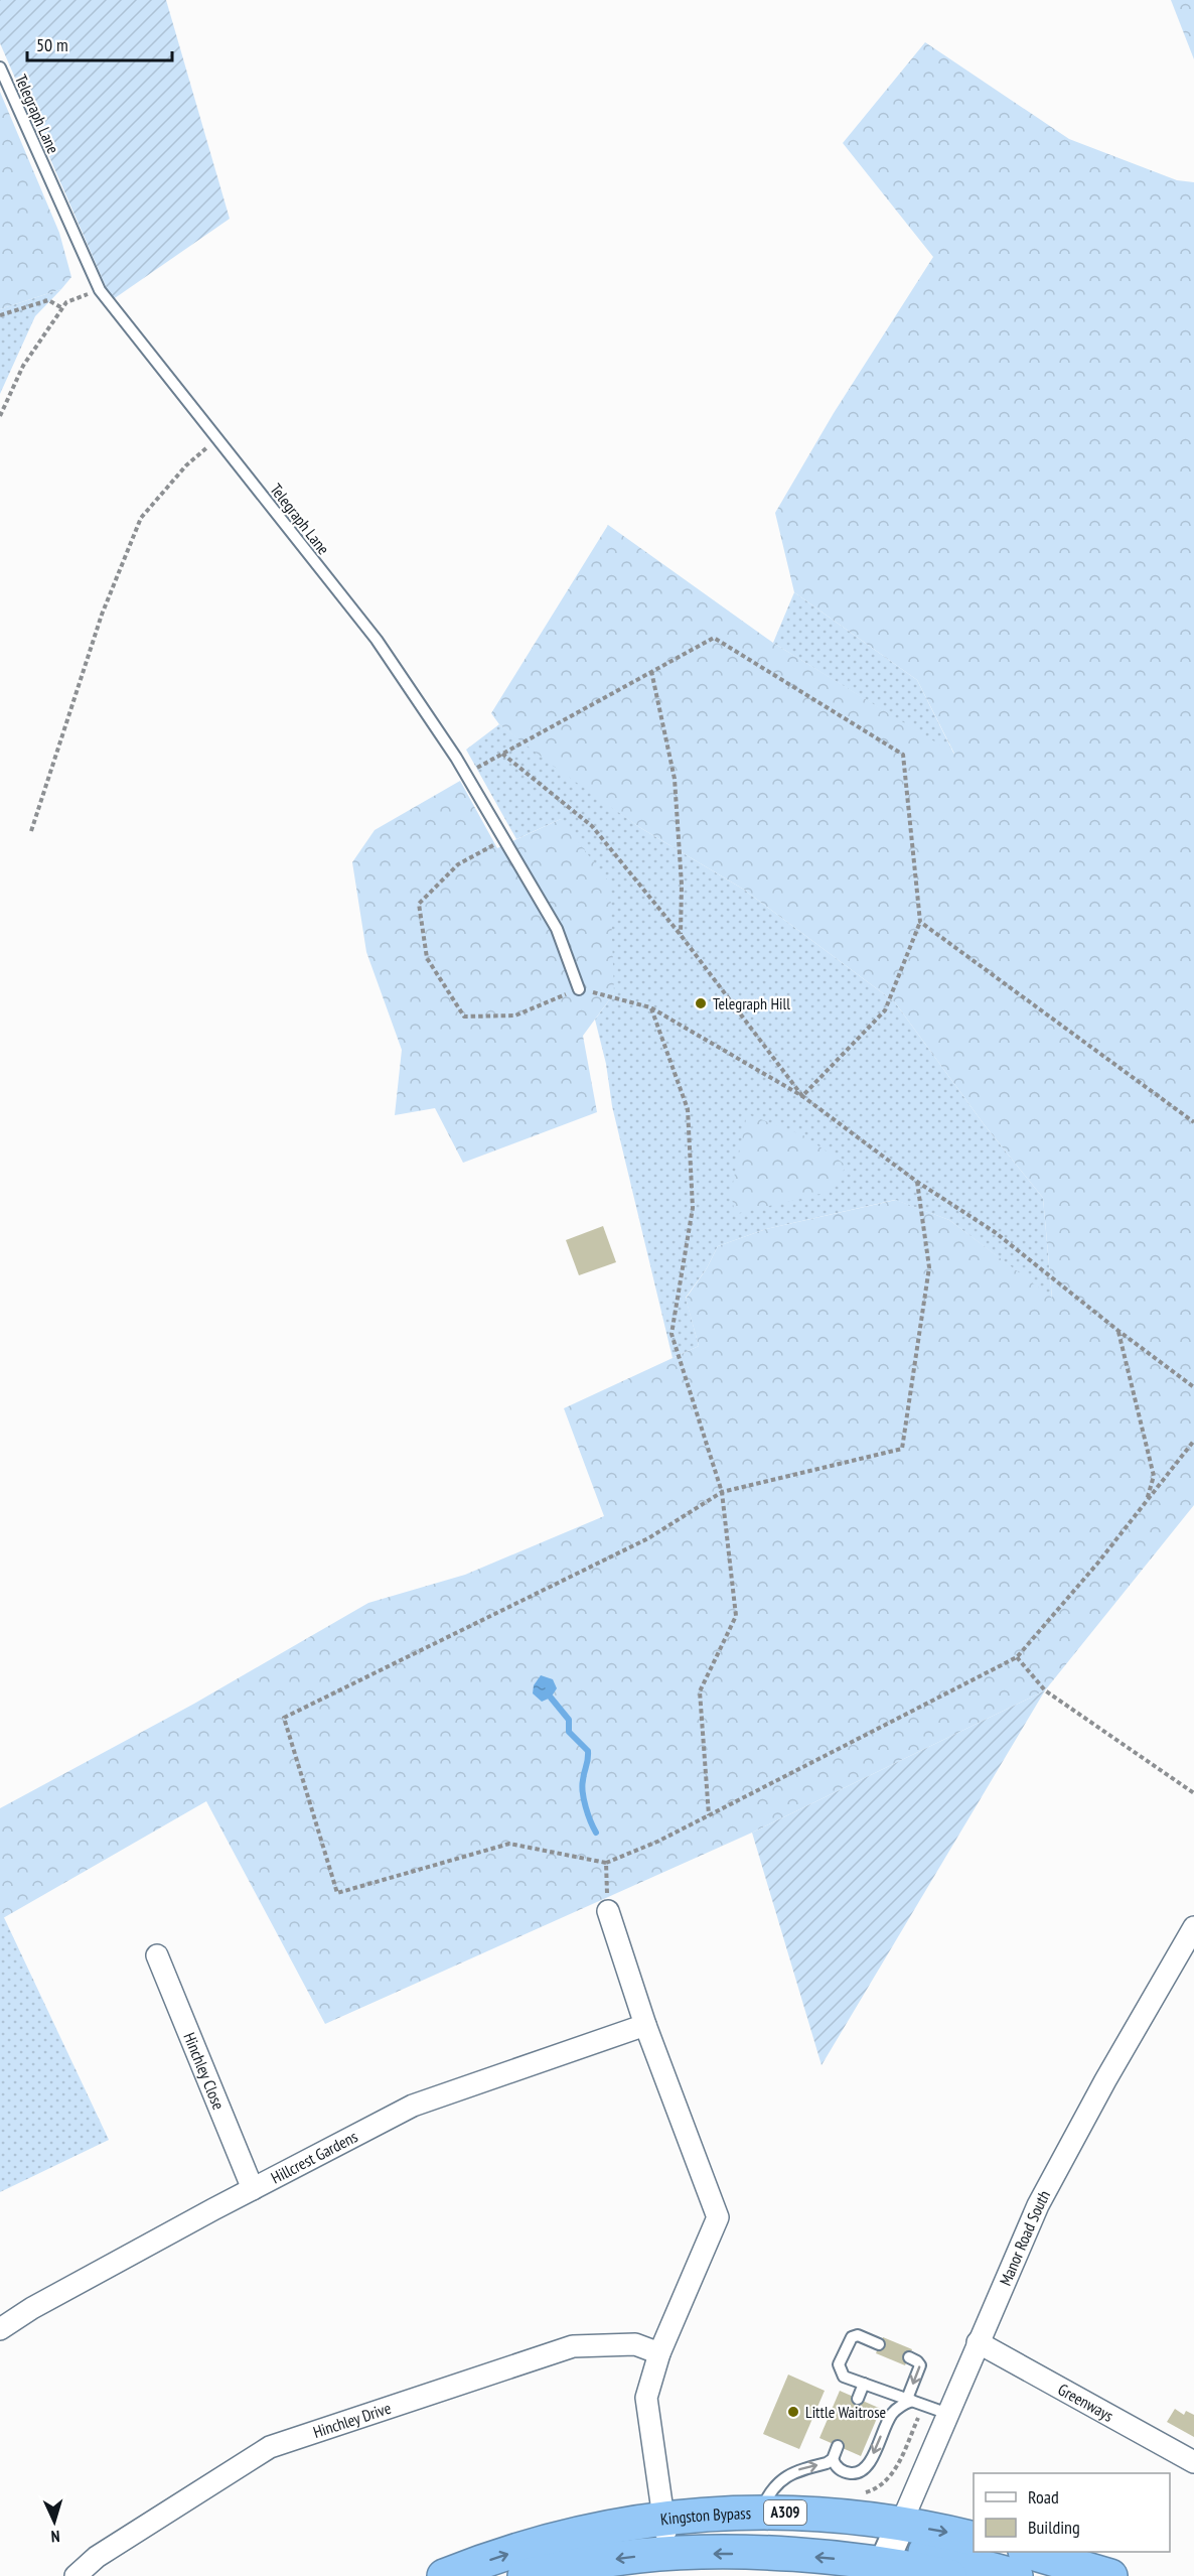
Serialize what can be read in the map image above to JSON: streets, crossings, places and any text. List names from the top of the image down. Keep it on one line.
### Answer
{"streets":{"highway":["A309","Kingston Bypass"],"street":["Hinchley Close","Hillcrest Gardens","Manor Road South","Greenways","Hinchley Drive"],"lane":["Telegraph Lane"]},"crossings":[["Hinchley Close","Hillcrest Gardens"],["Manor Road South","Greenways"],["Manor Road South","Kingston Bypass"]],"places":["Telegraph Hill","Little Waitrose"],"legend":["Road","Building"],"scale_bar":"50 m","north":"bottom"}
